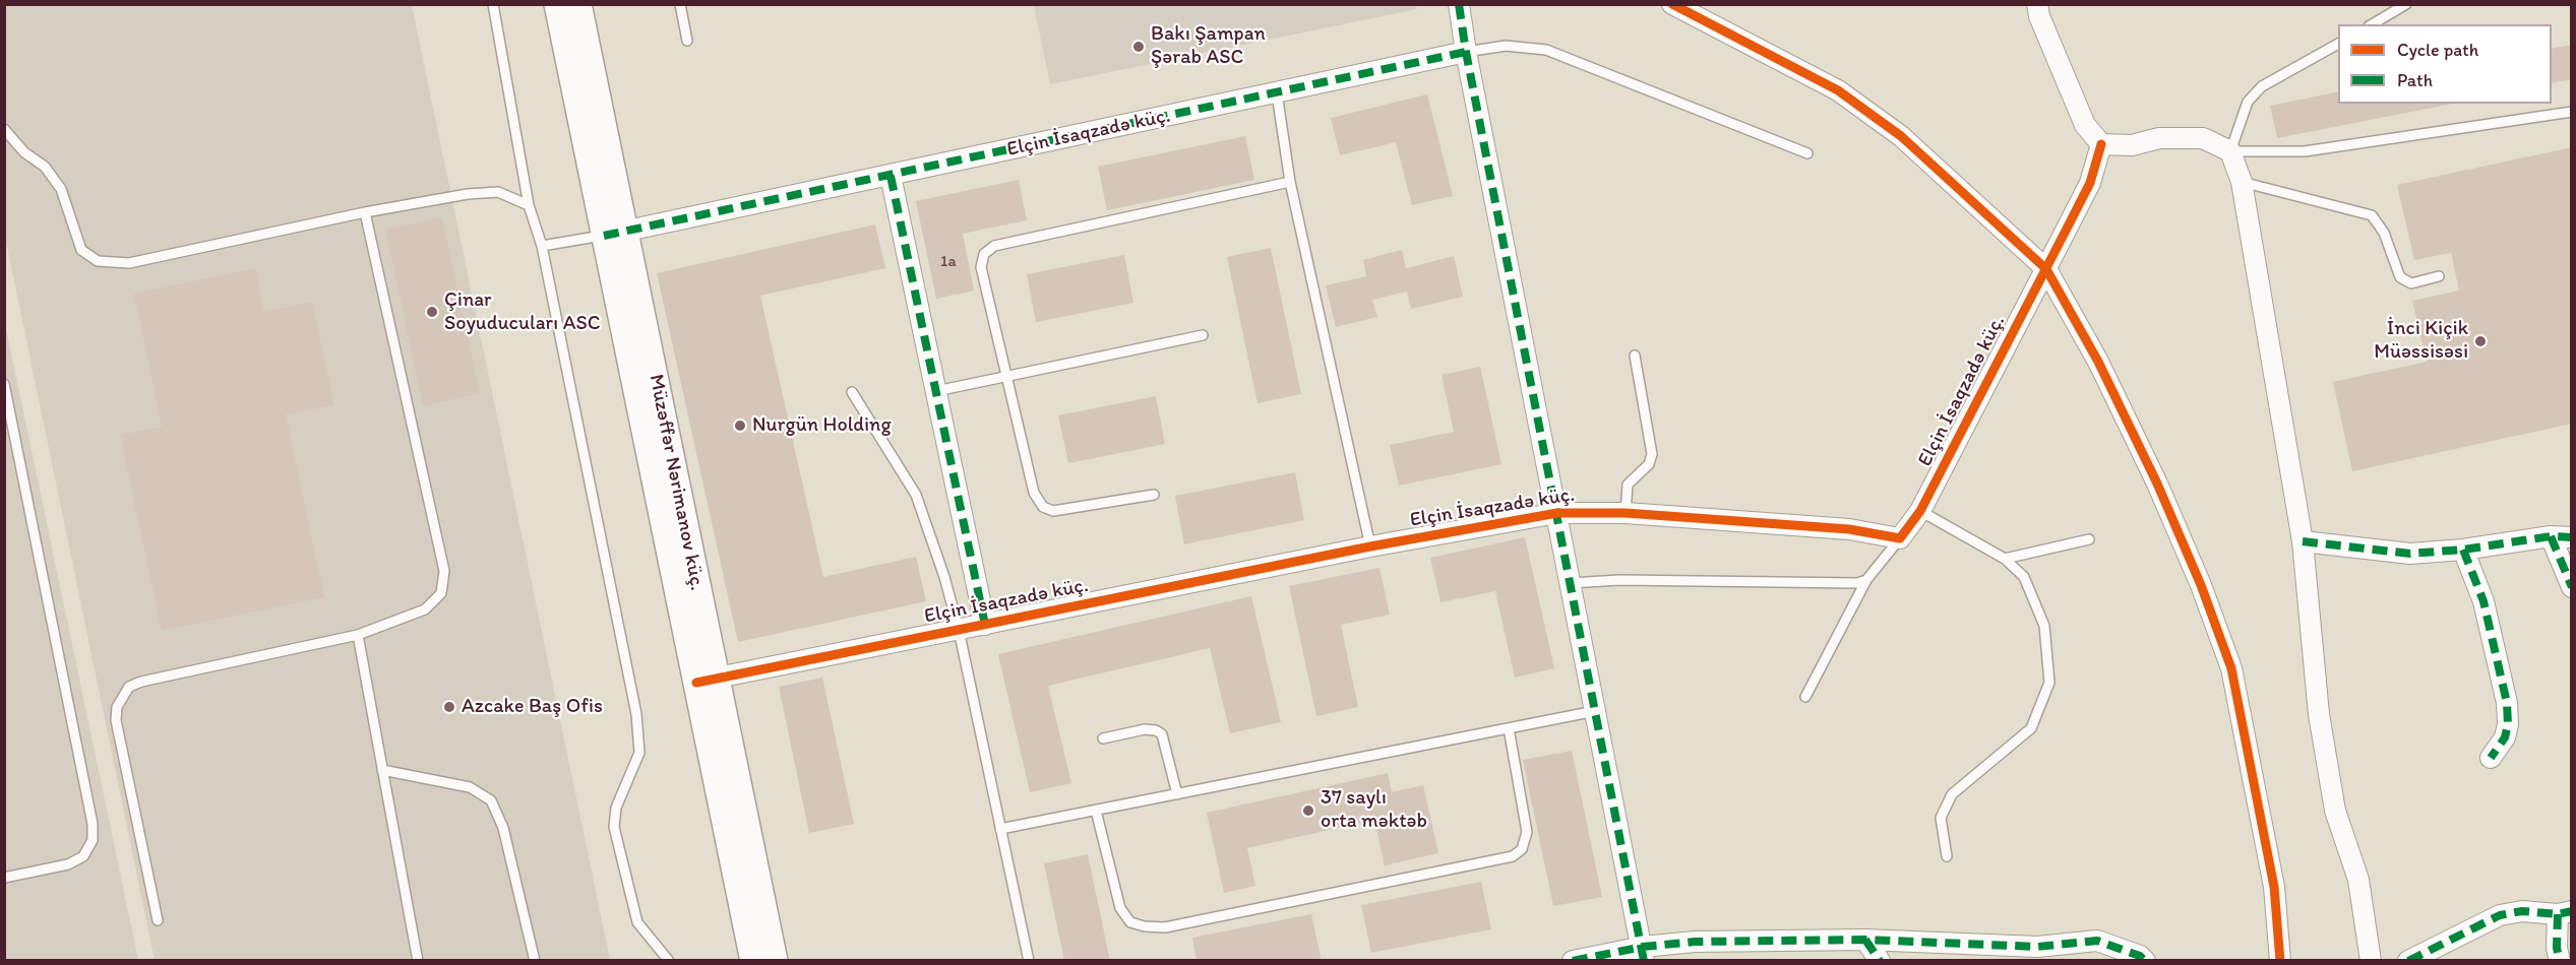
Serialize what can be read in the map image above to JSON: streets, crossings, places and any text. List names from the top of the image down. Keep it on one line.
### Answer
{"streets":{"street":["Elçin İsaqzadə küç."]},"places":["Bakı Şampan Şərab ASC","Çinar Soyuducuları ASC","İnci Kiçik Müəssisəsi","Nurgün Holding","Azcake Baş Ofis","37 saylı orta məktəb"],"house_numbers":["1a"],"legend":["Cycle path","Path"]}
